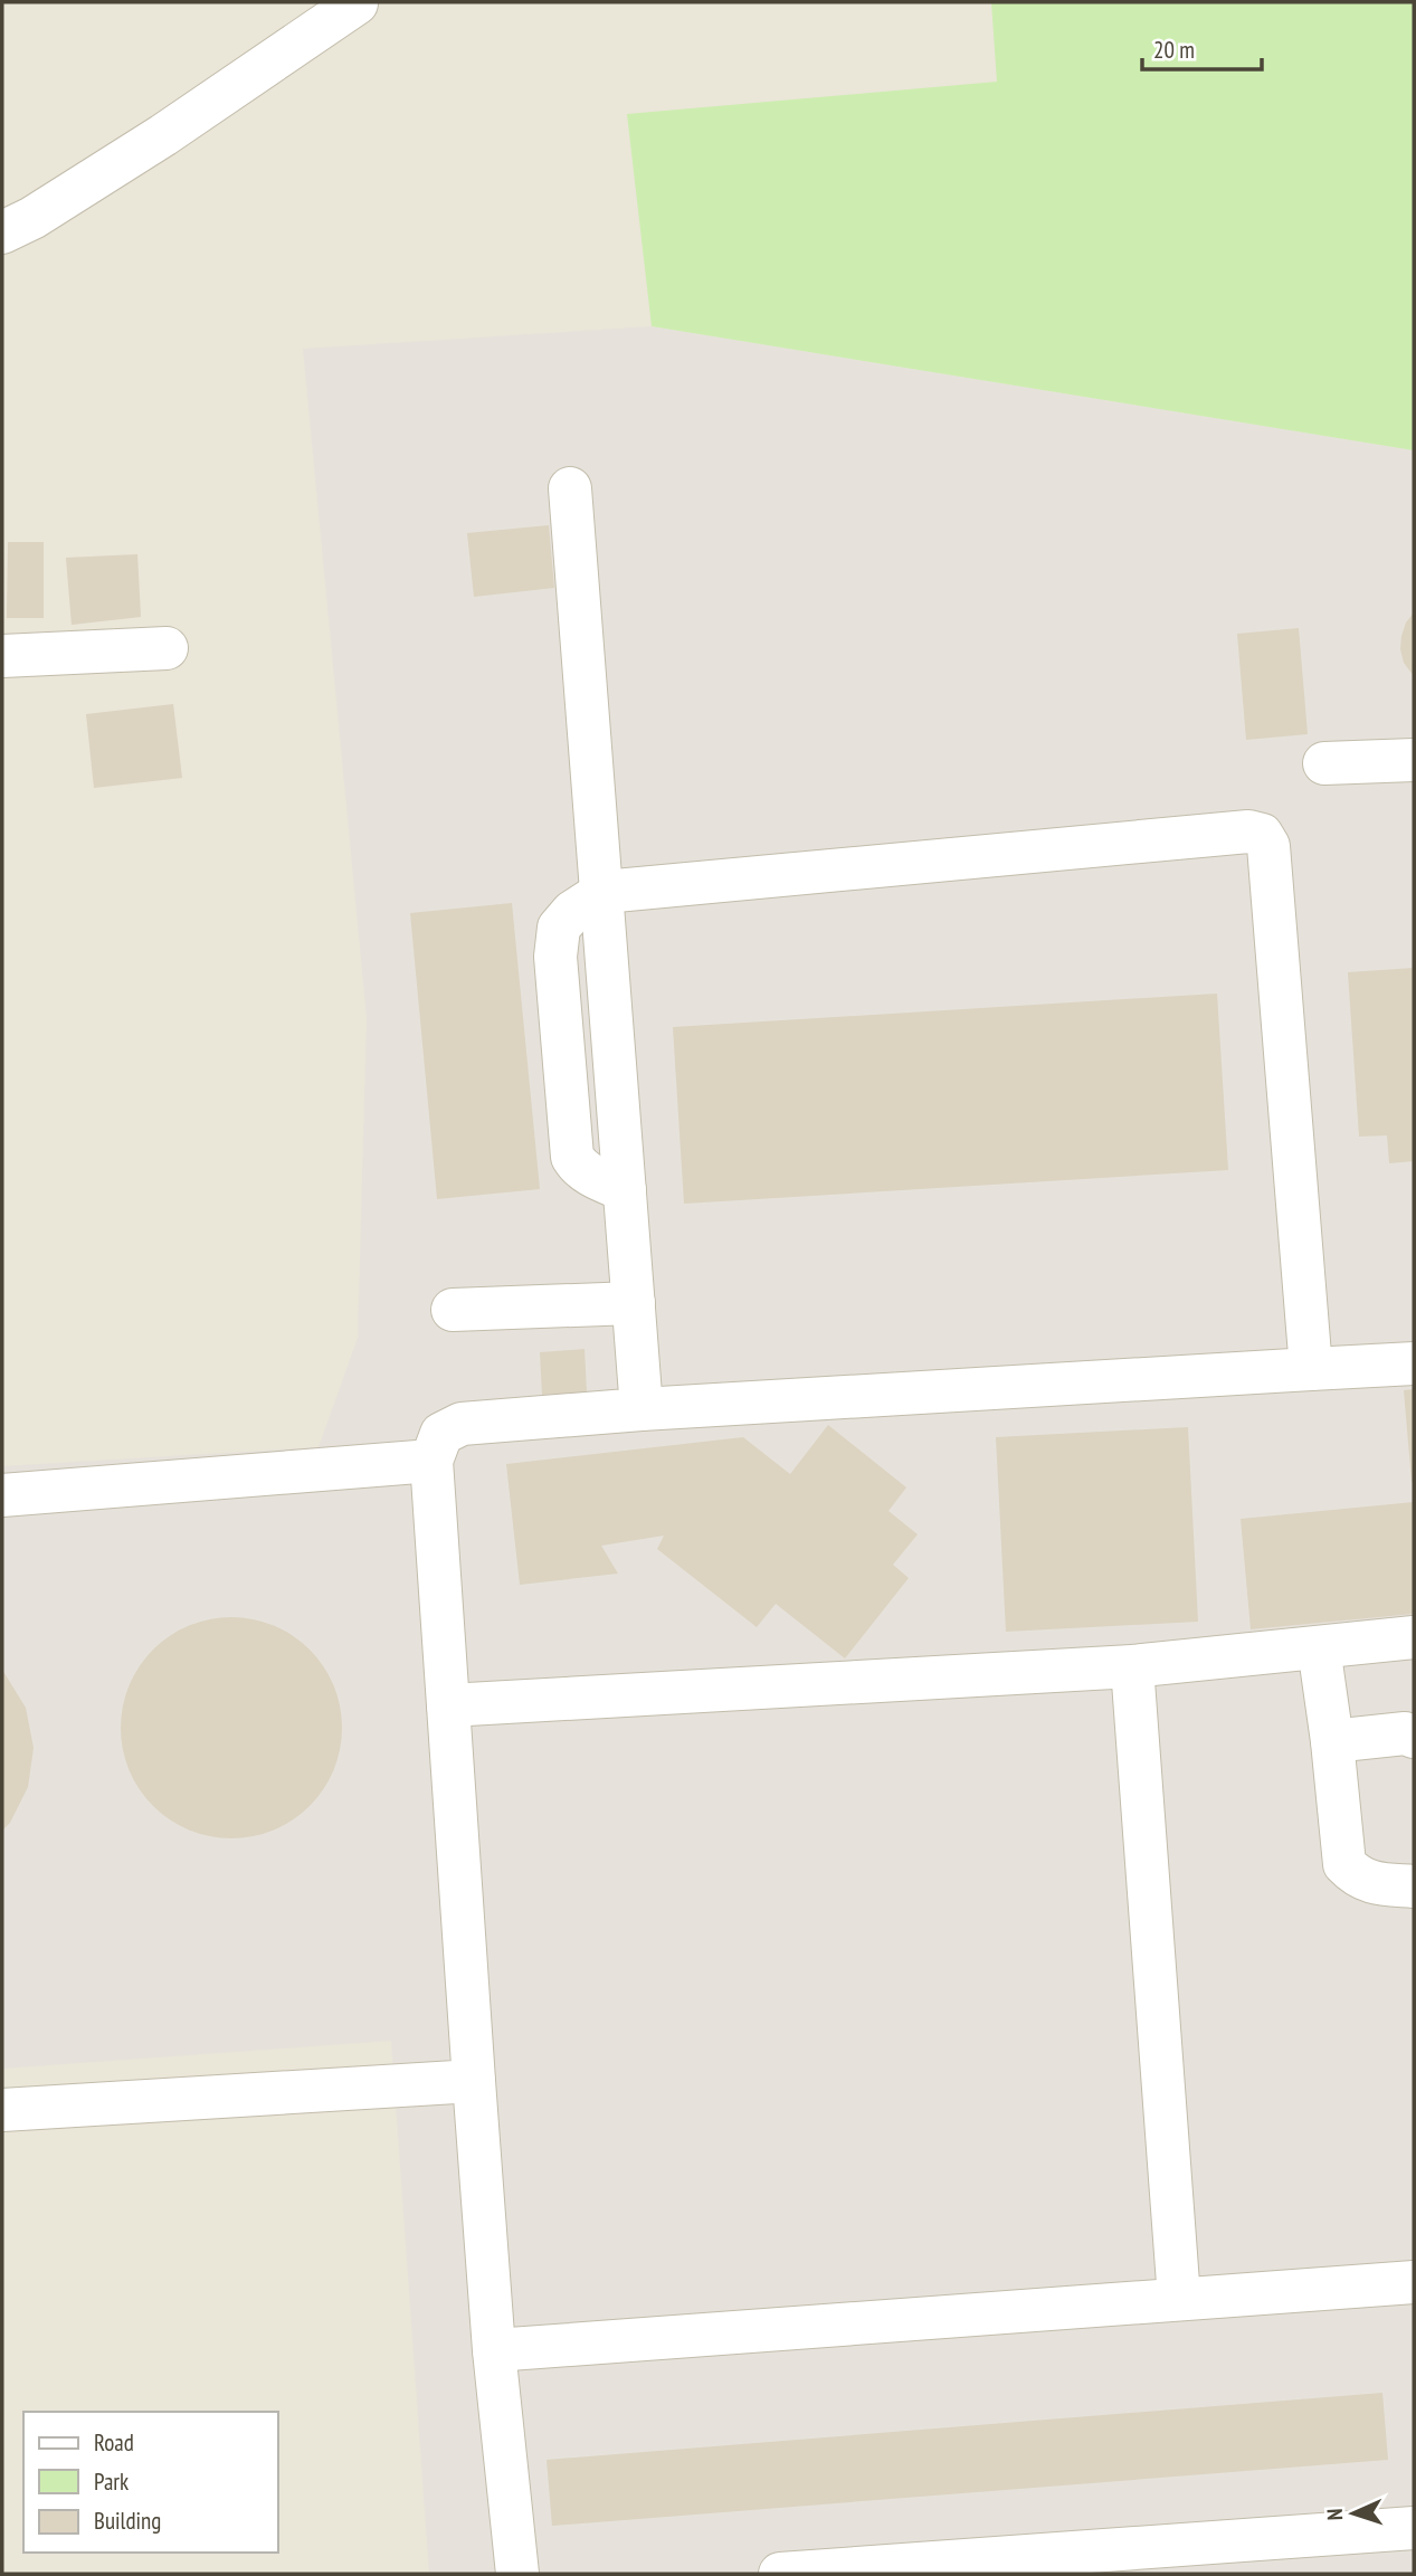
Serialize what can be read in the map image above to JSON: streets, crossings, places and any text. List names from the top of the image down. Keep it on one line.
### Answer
{"legend":["Road","Park","Building"],"scale_bar":"20 m","north":"left"}
